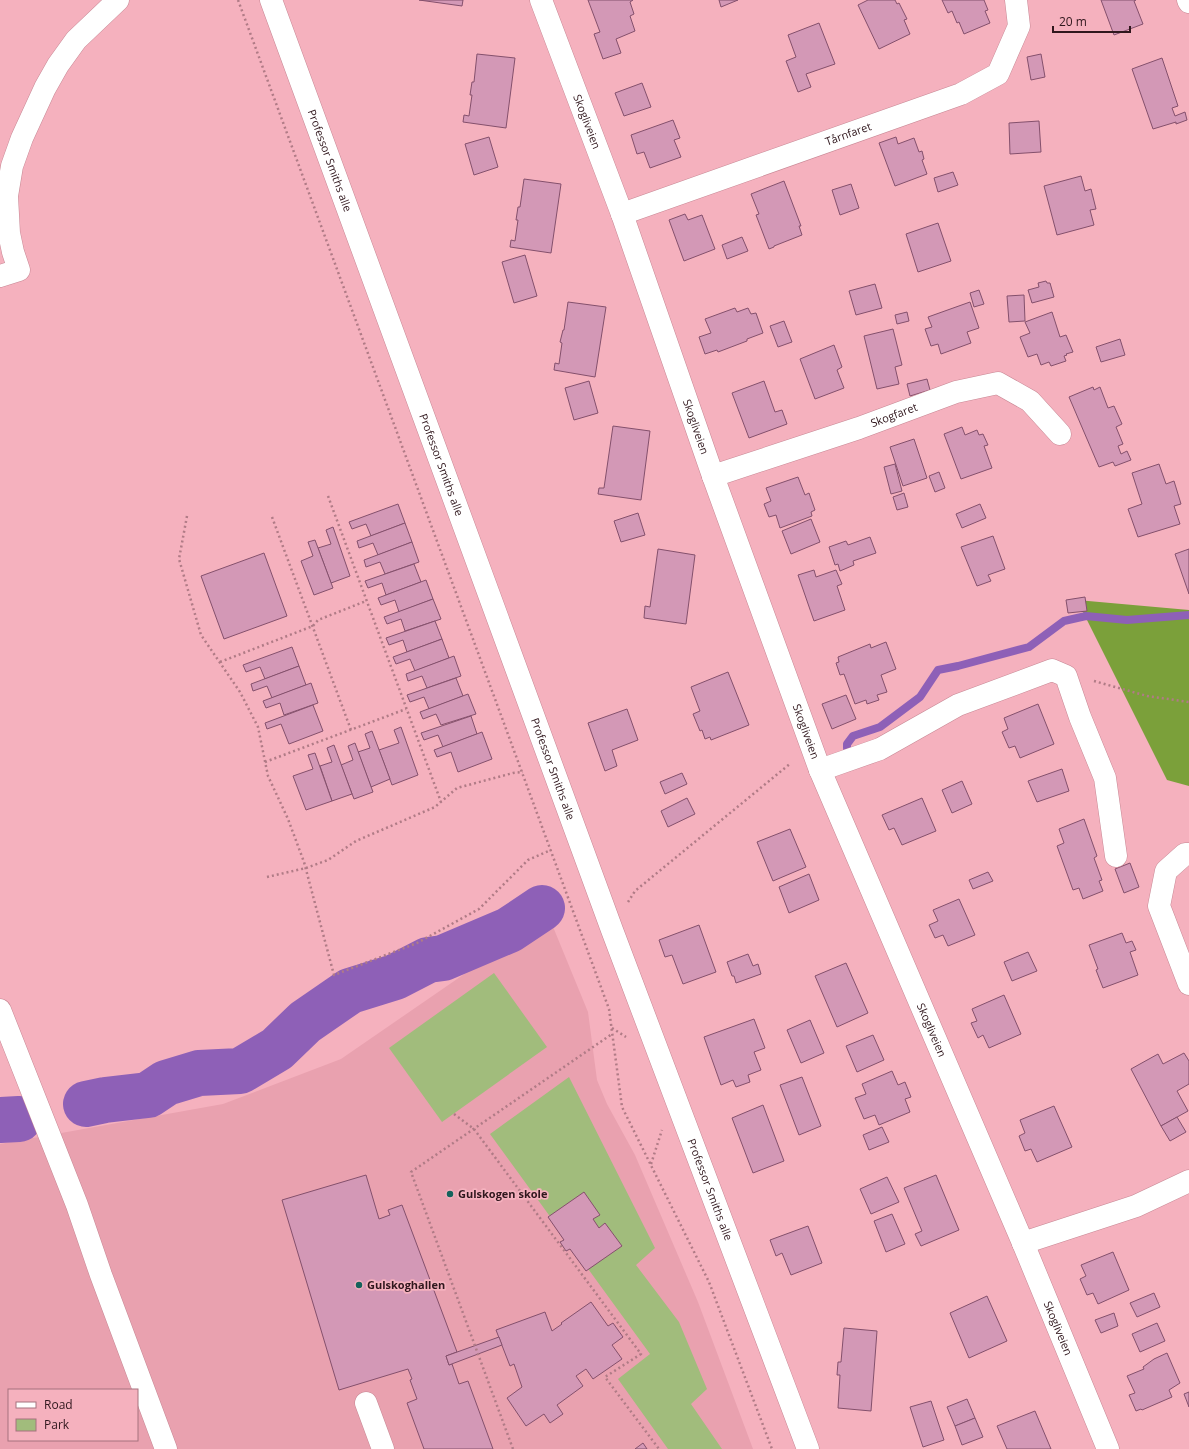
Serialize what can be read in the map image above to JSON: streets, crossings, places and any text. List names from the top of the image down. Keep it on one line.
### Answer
{"streets":{"street":["Skogliveien","Tårnfaret","Professor Smiths alle","Skogfaret"]},"crossings":[["Skogliveien","Tårnfaret"],["Skogliveien","Skogfaret"]],"places":["Gulskogen skole","Gulskoghallen"],"legend":["Road","Park"],"scale_bar":"20 m"}
